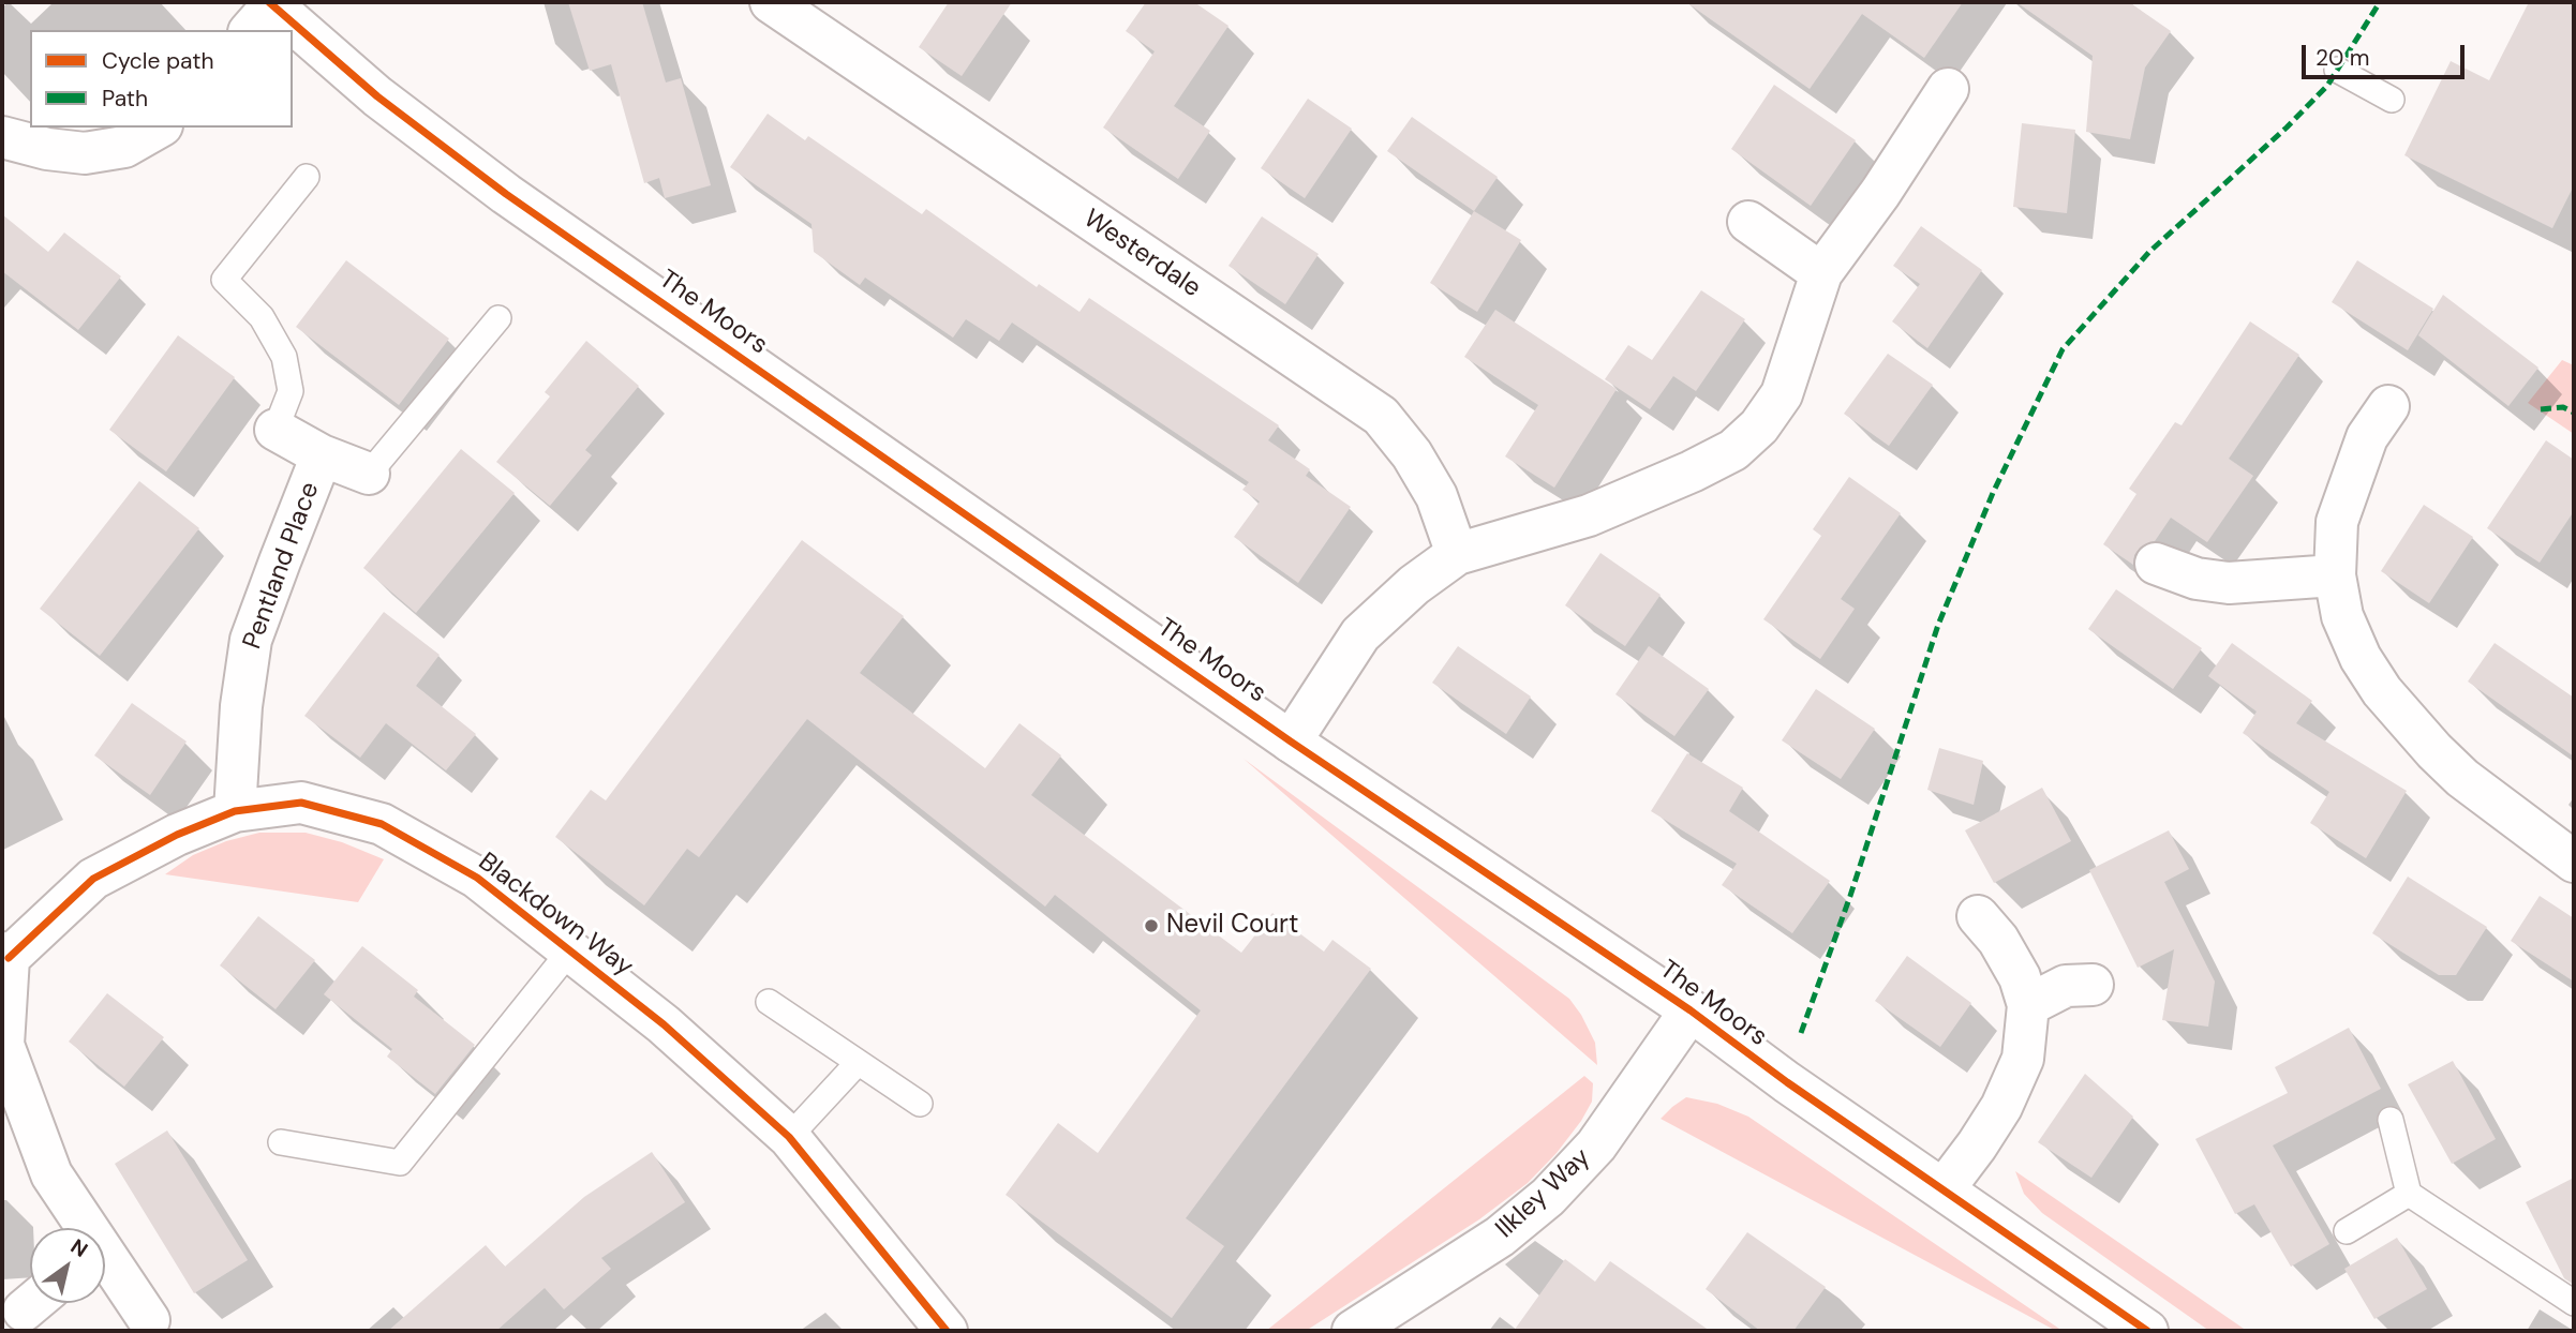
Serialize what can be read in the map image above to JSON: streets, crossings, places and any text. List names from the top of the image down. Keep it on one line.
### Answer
{"streets":{"street":["Westerdale","The Moors","Pentland Place","Blackdown Way","Ilkley Way"]},"crossings":[["The Moors","Ilkley Way"],["Pentland Place","Blackdown Way"]],"places":["Nevil Court"],"legend":["Cycle path","Path"],"scale_bar":"20 m","north":"top right"}
